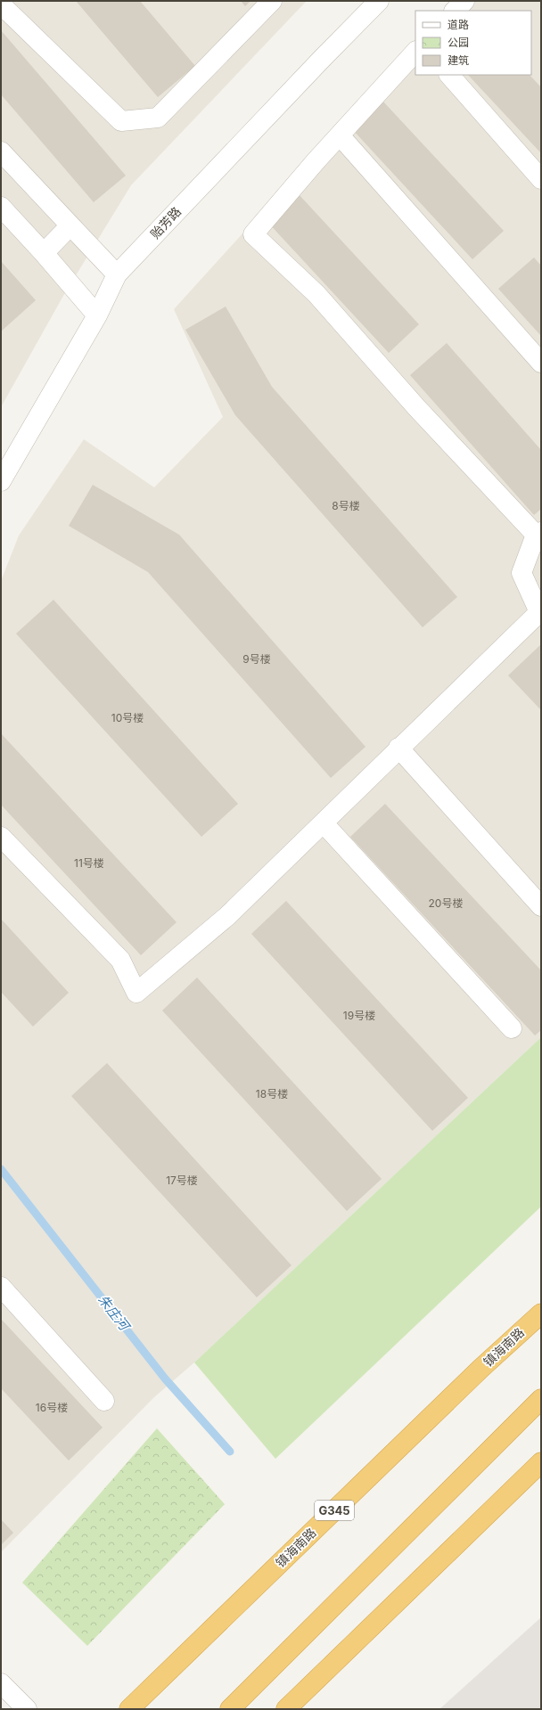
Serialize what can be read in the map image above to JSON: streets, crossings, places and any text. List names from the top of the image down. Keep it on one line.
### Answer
{"streets":{"highway":["镇海南路","G345"],"street":["贻芳路"]},"water":["朱庄河"],"house_numbers":["8号楼","9号楼","10号楼","11号楼","20号楼","19号楼","18号楼","17号楼","16号楼"],"legend":["道路","公园","建筑"]}
